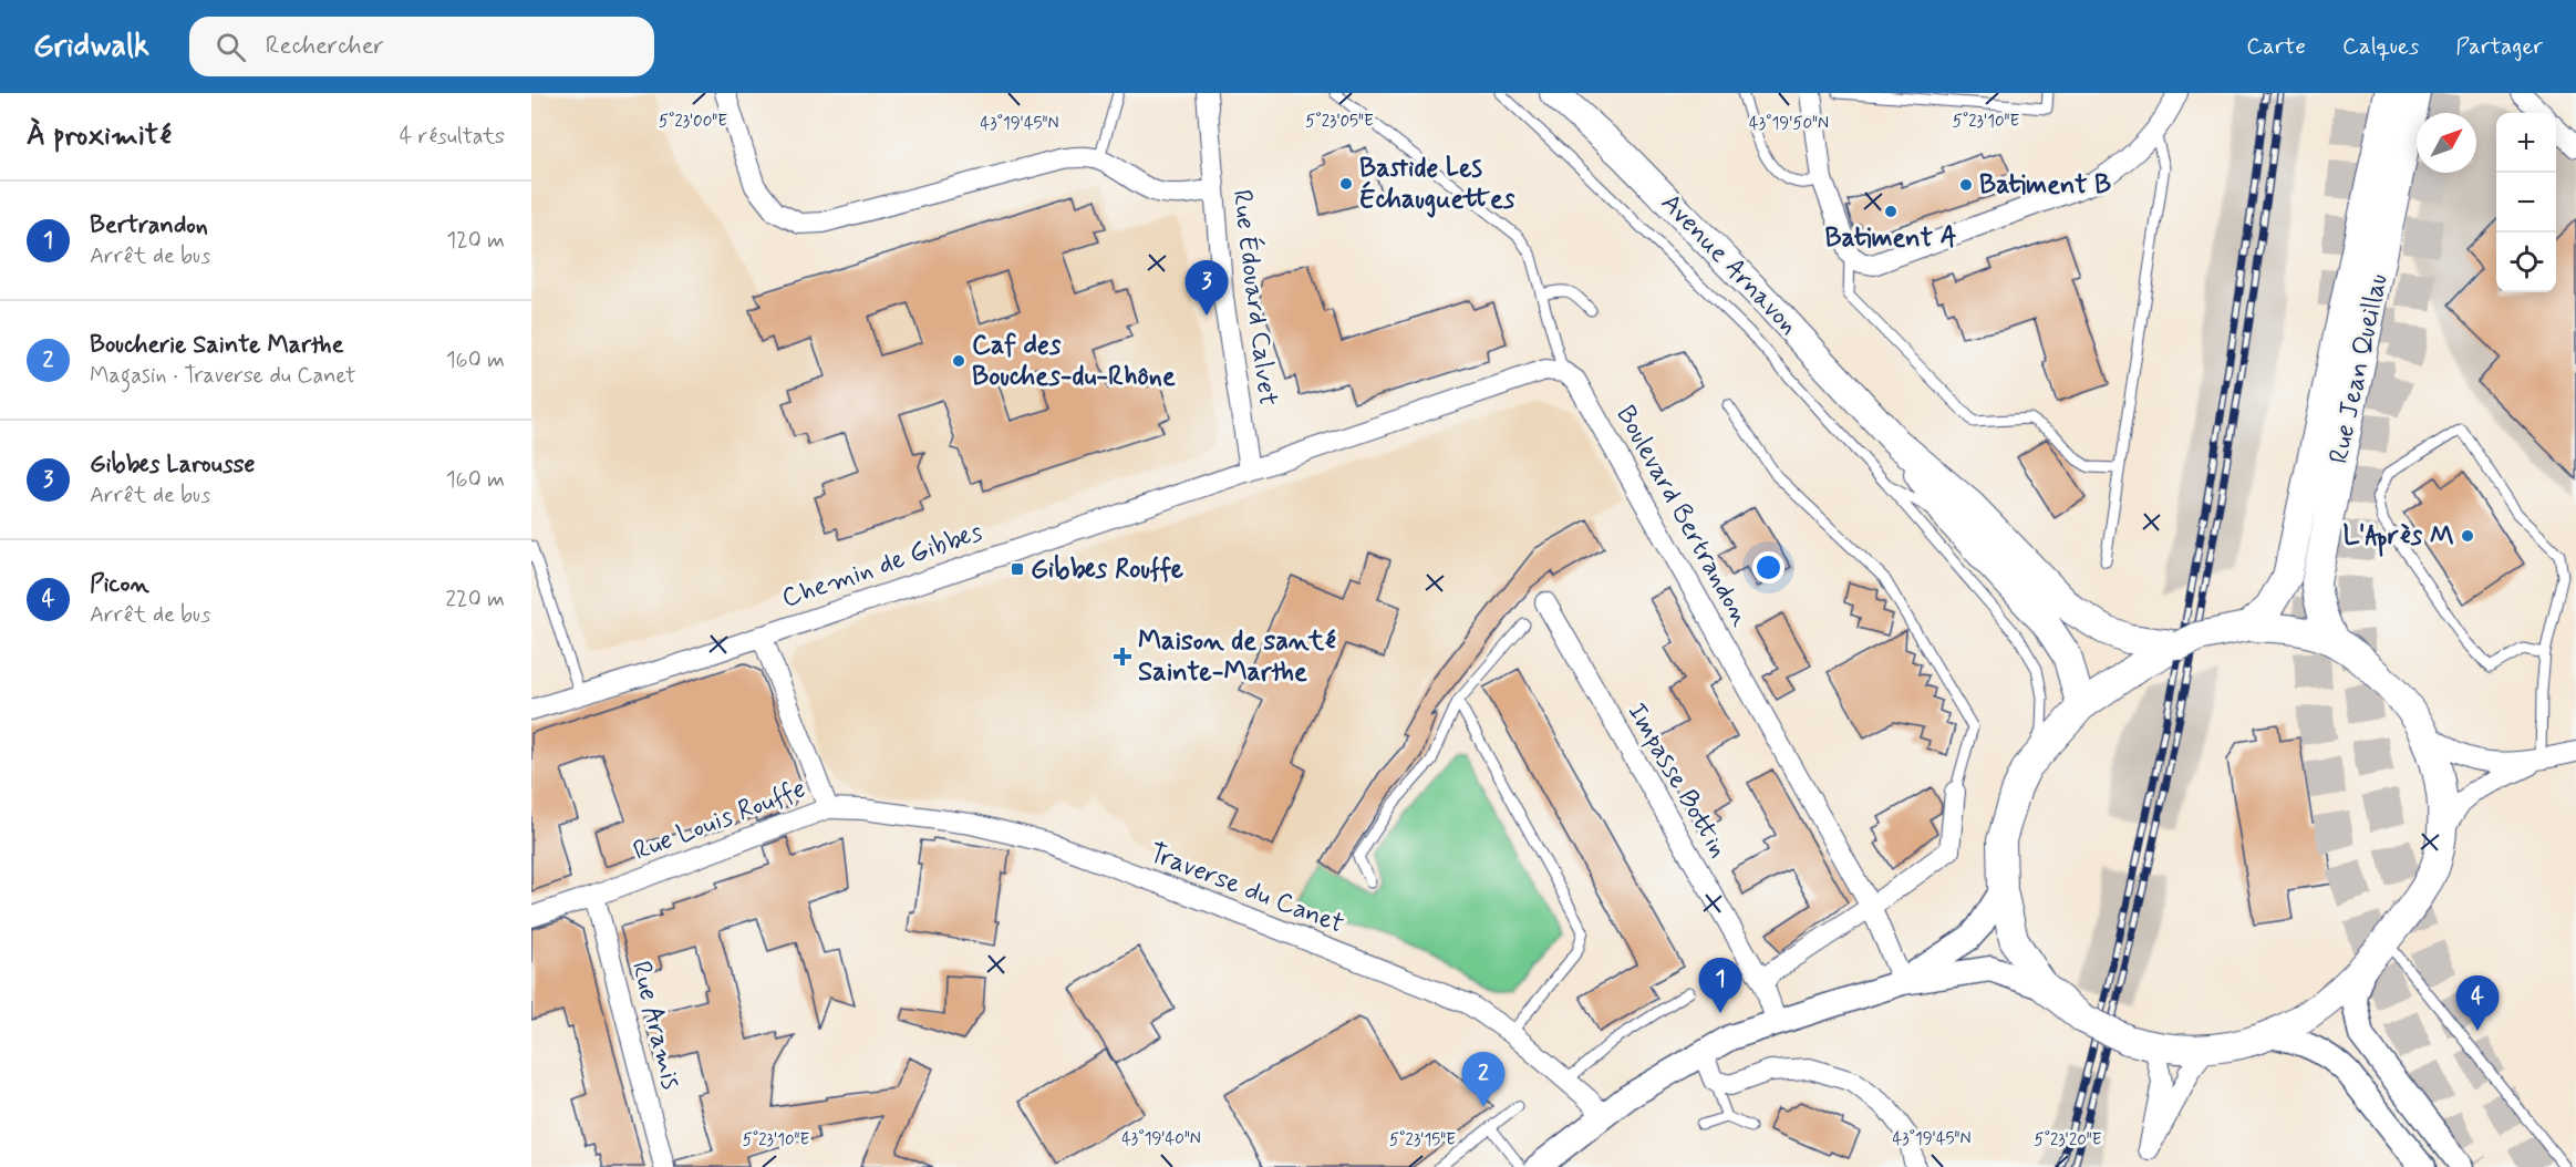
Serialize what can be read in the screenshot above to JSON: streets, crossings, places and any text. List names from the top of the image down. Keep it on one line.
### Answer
{"streets":{"main road":["Avenue Arnavon","Rue Jean Queillau"],"street":["Rue Édouard Calvet","Boulevard Bertrandon","Chemin de Gibbes","Impasse Bottin","Rue Louis Rouffe","Traverse du Canet","Rue Aramis"]},"crossings":[["Rue Édouard Calvet","Chemin de Gibbes"],["Chemin de Gibbes","Rue Louis Rouffe"],["Rue Louis Rouffe","Traverse du Canet"],["Rue Louis Rouffe","Rue Aramis"]],"places":{"other":["Bastide Les Échauguettes","Batiment B","Batiment A","Caf des Bouches-du-Rhône","L'Après M"],"transit":["Gibbes Rouffe"],"health":["Maison de santé Sainte-Marthe"]},"north":"top right","page":{"header":"Gridwalk","search":"Rechercher","nav":["Carte","Calques","Partager"],"heading":["À proximité","4 résultats"],"map_buttons":["+","−"],"list":[{"mark":"1","name":"Bertrandon","note":"Arrêt de bus","value":"120 m"},{"mark":"2","name":"Boucherie Sainte Marthe","note":"Magasin · Traverse du Canet","value":"160 m"},{"mark":"3","name":"Gibbes Larousse","note":"Arrêt de bus","value":"160 m"},{"mark":"4","name":"Picon","note":"Arrêt de bus","value":"220 m"}],"pins":["3","1","4","2"]},"coordinates":["5°23'00\"E","5°23'05\"E","5°23'10\"E","43°19'45\"N","43°19'50\"N","43°19'40\"N","5°23'15\"E","5°23'20\"E"]}
